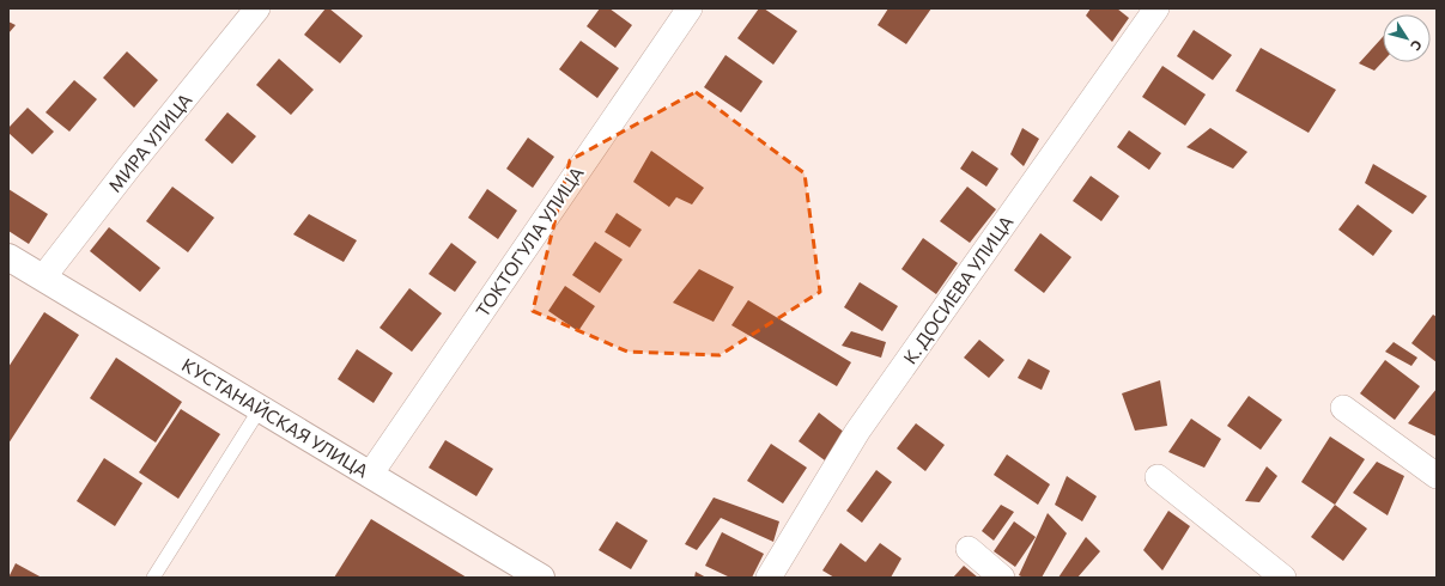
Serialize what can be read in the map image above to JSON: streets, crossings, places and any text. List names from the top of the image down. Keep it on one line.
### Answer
{"streets":{"street":["МИРА УЛИЦА","ТОКТОГУЛА УЛИЦА","К. ДОСИЕВА УЛИЦА","КУСТАНАЙСКАЯ УЛИЦА"]},"crossings":[["МИРА УЛИЦА","КУСТАНАЙСКАЯ УЛИЦА"],["ТОКТОГУЛА УЛИЦА","КУСТАНАЙСКАЯ УЛИЦА"]],"north":"bottom right"}
